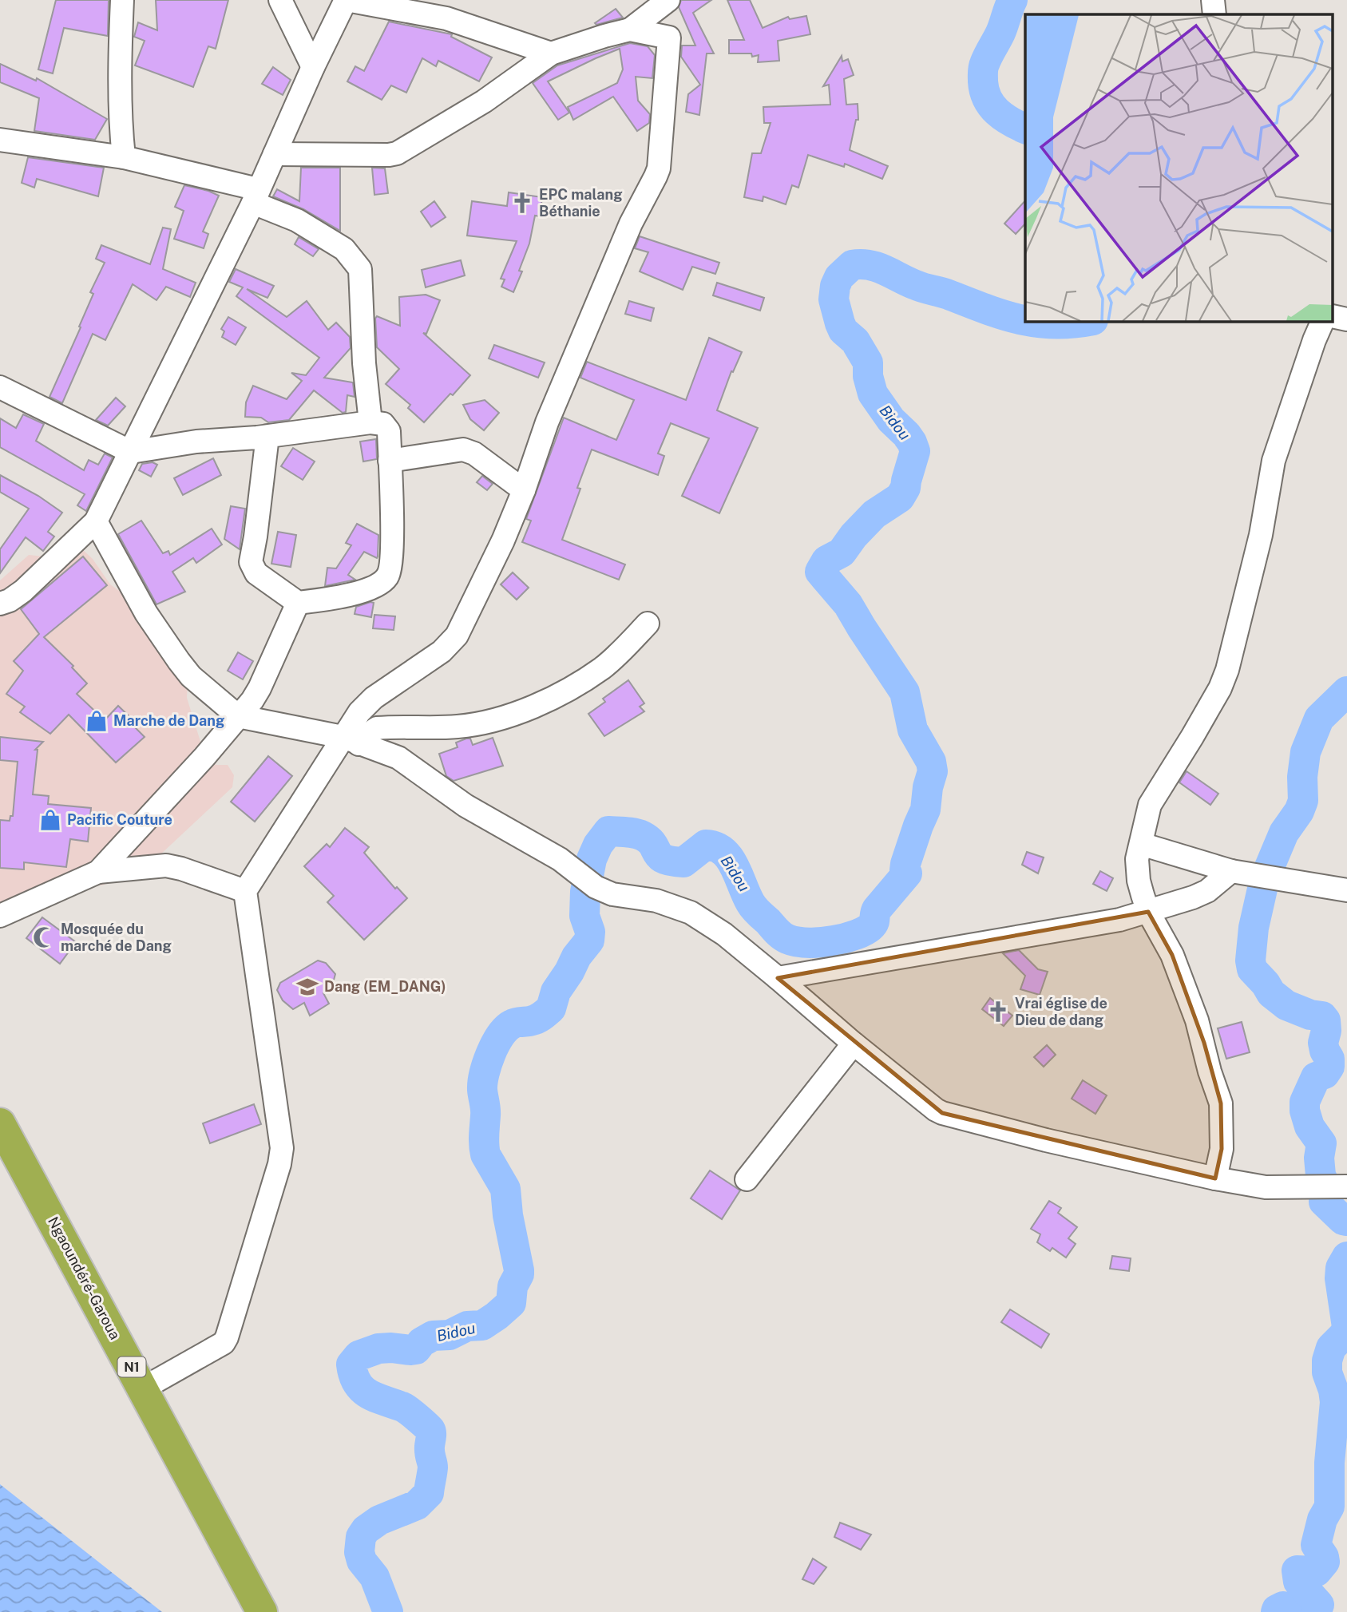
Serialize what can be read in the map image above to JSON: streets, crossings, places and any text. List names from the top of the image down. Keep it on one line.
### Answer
{"streets":{"highway":["Ngaoundéré-Garoua","N1"]},"water":["Bidou"],"places":{"church":["EPC malang Béthanie","Vrai église de Dieu de dang"],"shop":["Marche de Dang","Pacific Couture"],"mosque":["Mosquée du marché de Dang"],"school or university":["Dang (EM_DANG)"]}}
